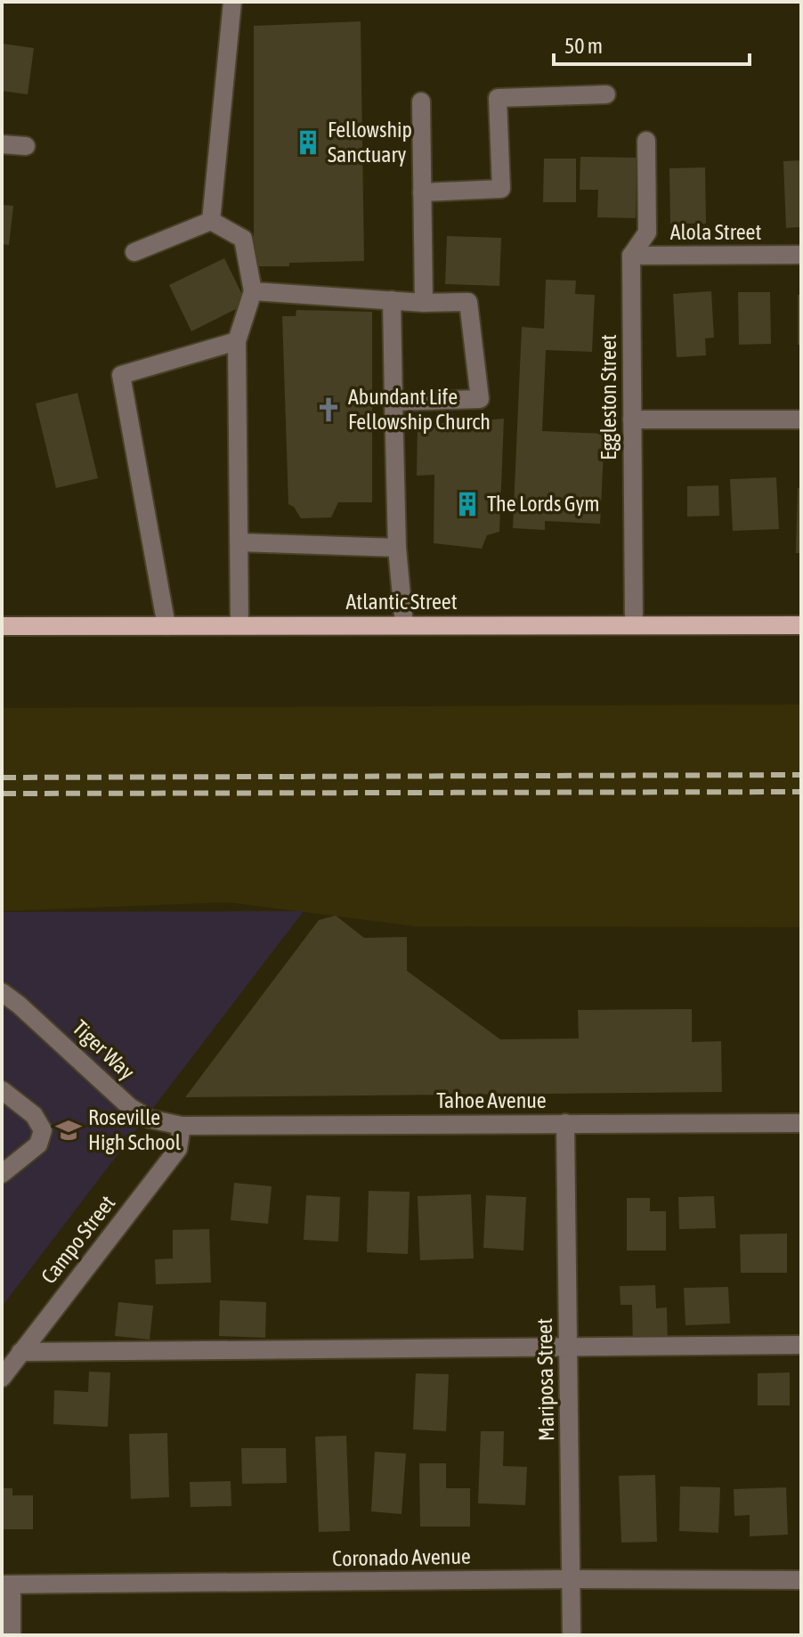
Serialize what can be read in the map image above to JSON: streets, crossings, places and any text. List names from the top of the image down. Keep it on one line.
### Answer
{"streets":{"main road":["Atlantic Street"],"street":["Alola Street","Eggleston Street","Tiger Way","Tahoe Avenue","Campo Street","Mariposa Street","Coronado Avenue"]},"crossings":[["Alola Street","Eggleston Street"],["Eggleston Street","Atlantic Street"],["Tiger Way","Tahoe Avenue"],["Tiger Way","Campo Street"],["Tahoe Avenue","Campo Street"],["Tahoe Avenue","Mariposa Street"],["Mariposa Street","Coronado Avenue"]],"places":{"building":["Fellowship Sanctuary","The Lords Gym"],"church":["Abundant Life Fellowship Church"],"school or university":["Roseville High School"]},"scale_bar":"50 m"}
